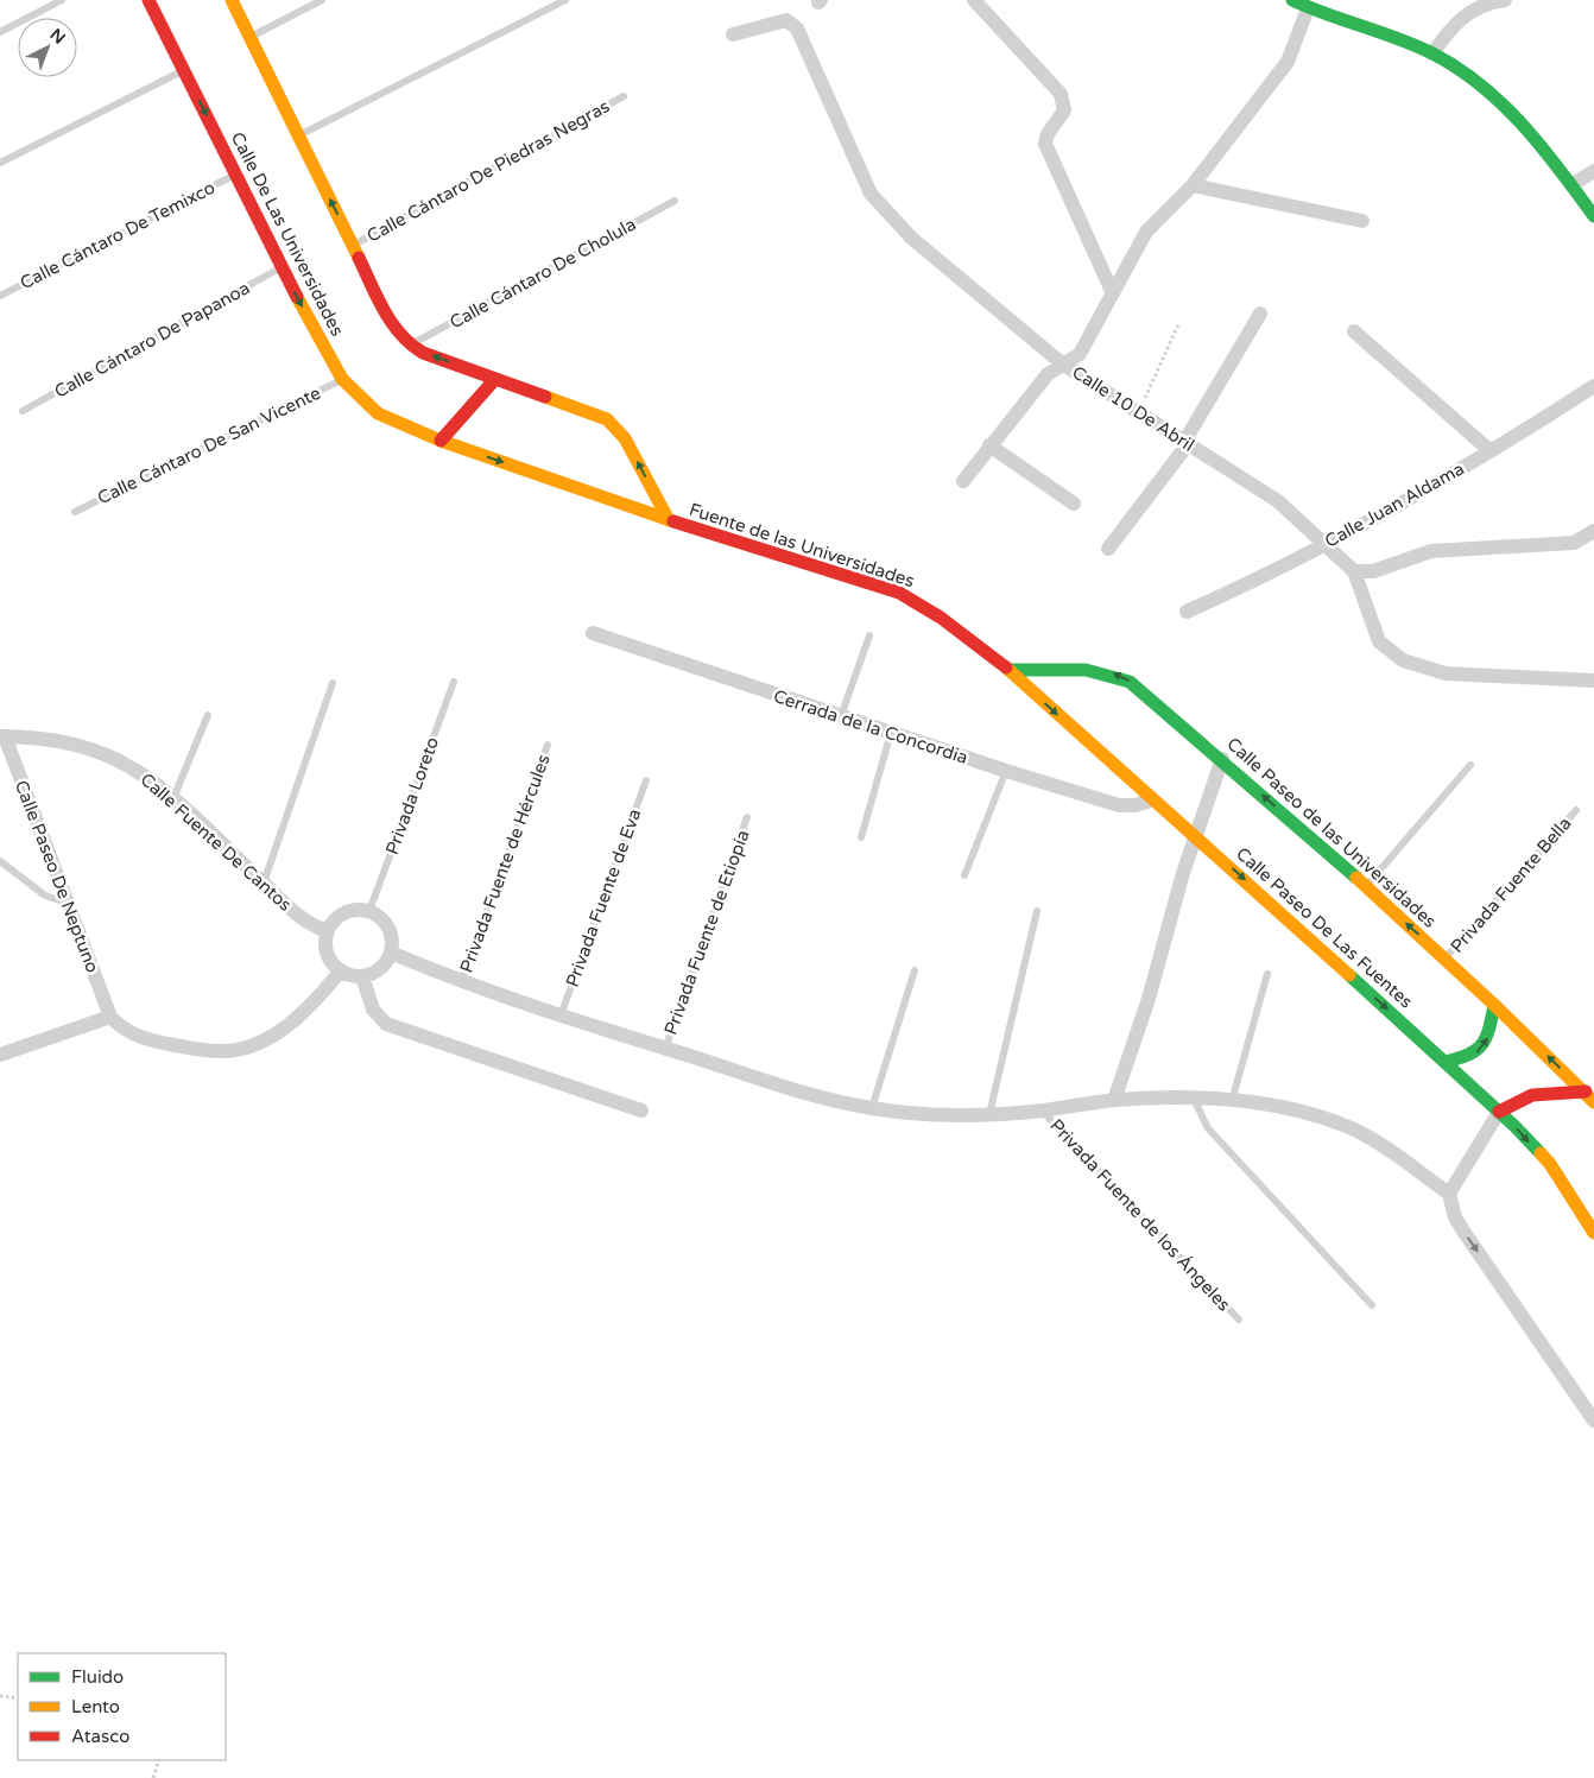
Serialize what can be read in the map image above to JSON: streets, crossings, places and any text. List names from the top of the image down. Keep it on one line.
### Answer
{"streets":{"street":["Calle De Las Universidades","Calle 10 De Abril","Calle Juan Aldama","Fuente de las Universidades","Cerrada de la Concordia","Calle Paseo de las Universidades","Calle Fuente De Cantos","Calle Paseo De Neptuno","Calle Paseo De Las Fuentes"],"lane":["Calle Cántaro De Piedras Negras","Calle Cántaro De Temixco","Calle Cántaro De Cholula","Calle Cántaro De Papanoa","Calle Cántaro De San Vicente","Privada Loreto","Privada Fuente de Hércules","Privada Fuente Bella","Privada Fuente de Eva","Privada Fuente de Etiopía","Privada Fuente de los Ángeles"]},"crossings":[["Calle De Las Universidades","Calle Cántaro De Temixco"],["Calle De Las Universidades","Calle Cántaro De Papanoa"],["Calle De Las Universidades","Calle Cántaro De San Vicente"],["Calle De Las Universidades","Fuente de las Universidades"],["Calle 10 De Abril","Calle Juan Aldama"],["Fuente de las Universidades","Calle Paseo de las Universidades"],["Fuente de las Universidades","Calle Paseo De Las Fuentes"],["Cerrada de la Concordia","Calle Paseo De Las Fuentes"],["Privada Loreto","Calle Fuente De Cantos"],["Calle Paseo de las Universidades","Privada Fuente Bella"],["Calle Paseo de las Universidades","Calle Paseo De Las Fuentes"],["Calle Fuente De Cantos","Calle Paseo De Neptuno"]],"one_way":["Calle Paseo de las Universidades","Calle Paseo De Las Fuentes"],"legend":["Fluido","Lento","Atasco"],"north":"top right"}
